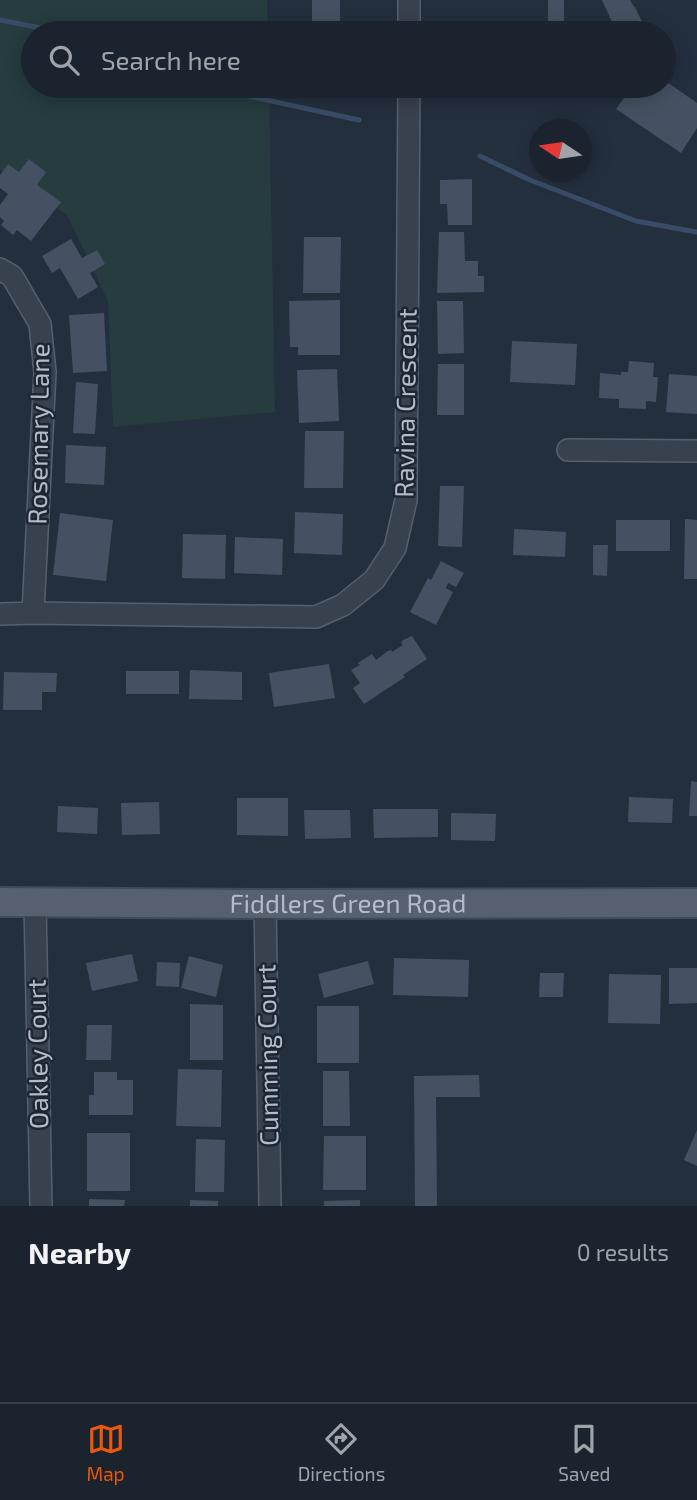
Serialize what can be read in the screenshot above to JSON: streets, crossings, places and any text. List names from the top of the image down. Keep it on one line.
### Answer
{"streets":{"main road":["Fiddlers Green Road"],"street":["Ravina Crescent","Rosemary Lane","Oakley Court","Cumming Court"]},"crossings":[["Ravina Crescent","Rosemary Lane"],["Fiddlers Green Road","Oakley Court"],["Fiddlers Green Road","Cumming Court"]],"north":"left","page":{"search":"Search here","heading":["Nearby","0 results"],"nav":["Map","Directions","Saved"]}}
